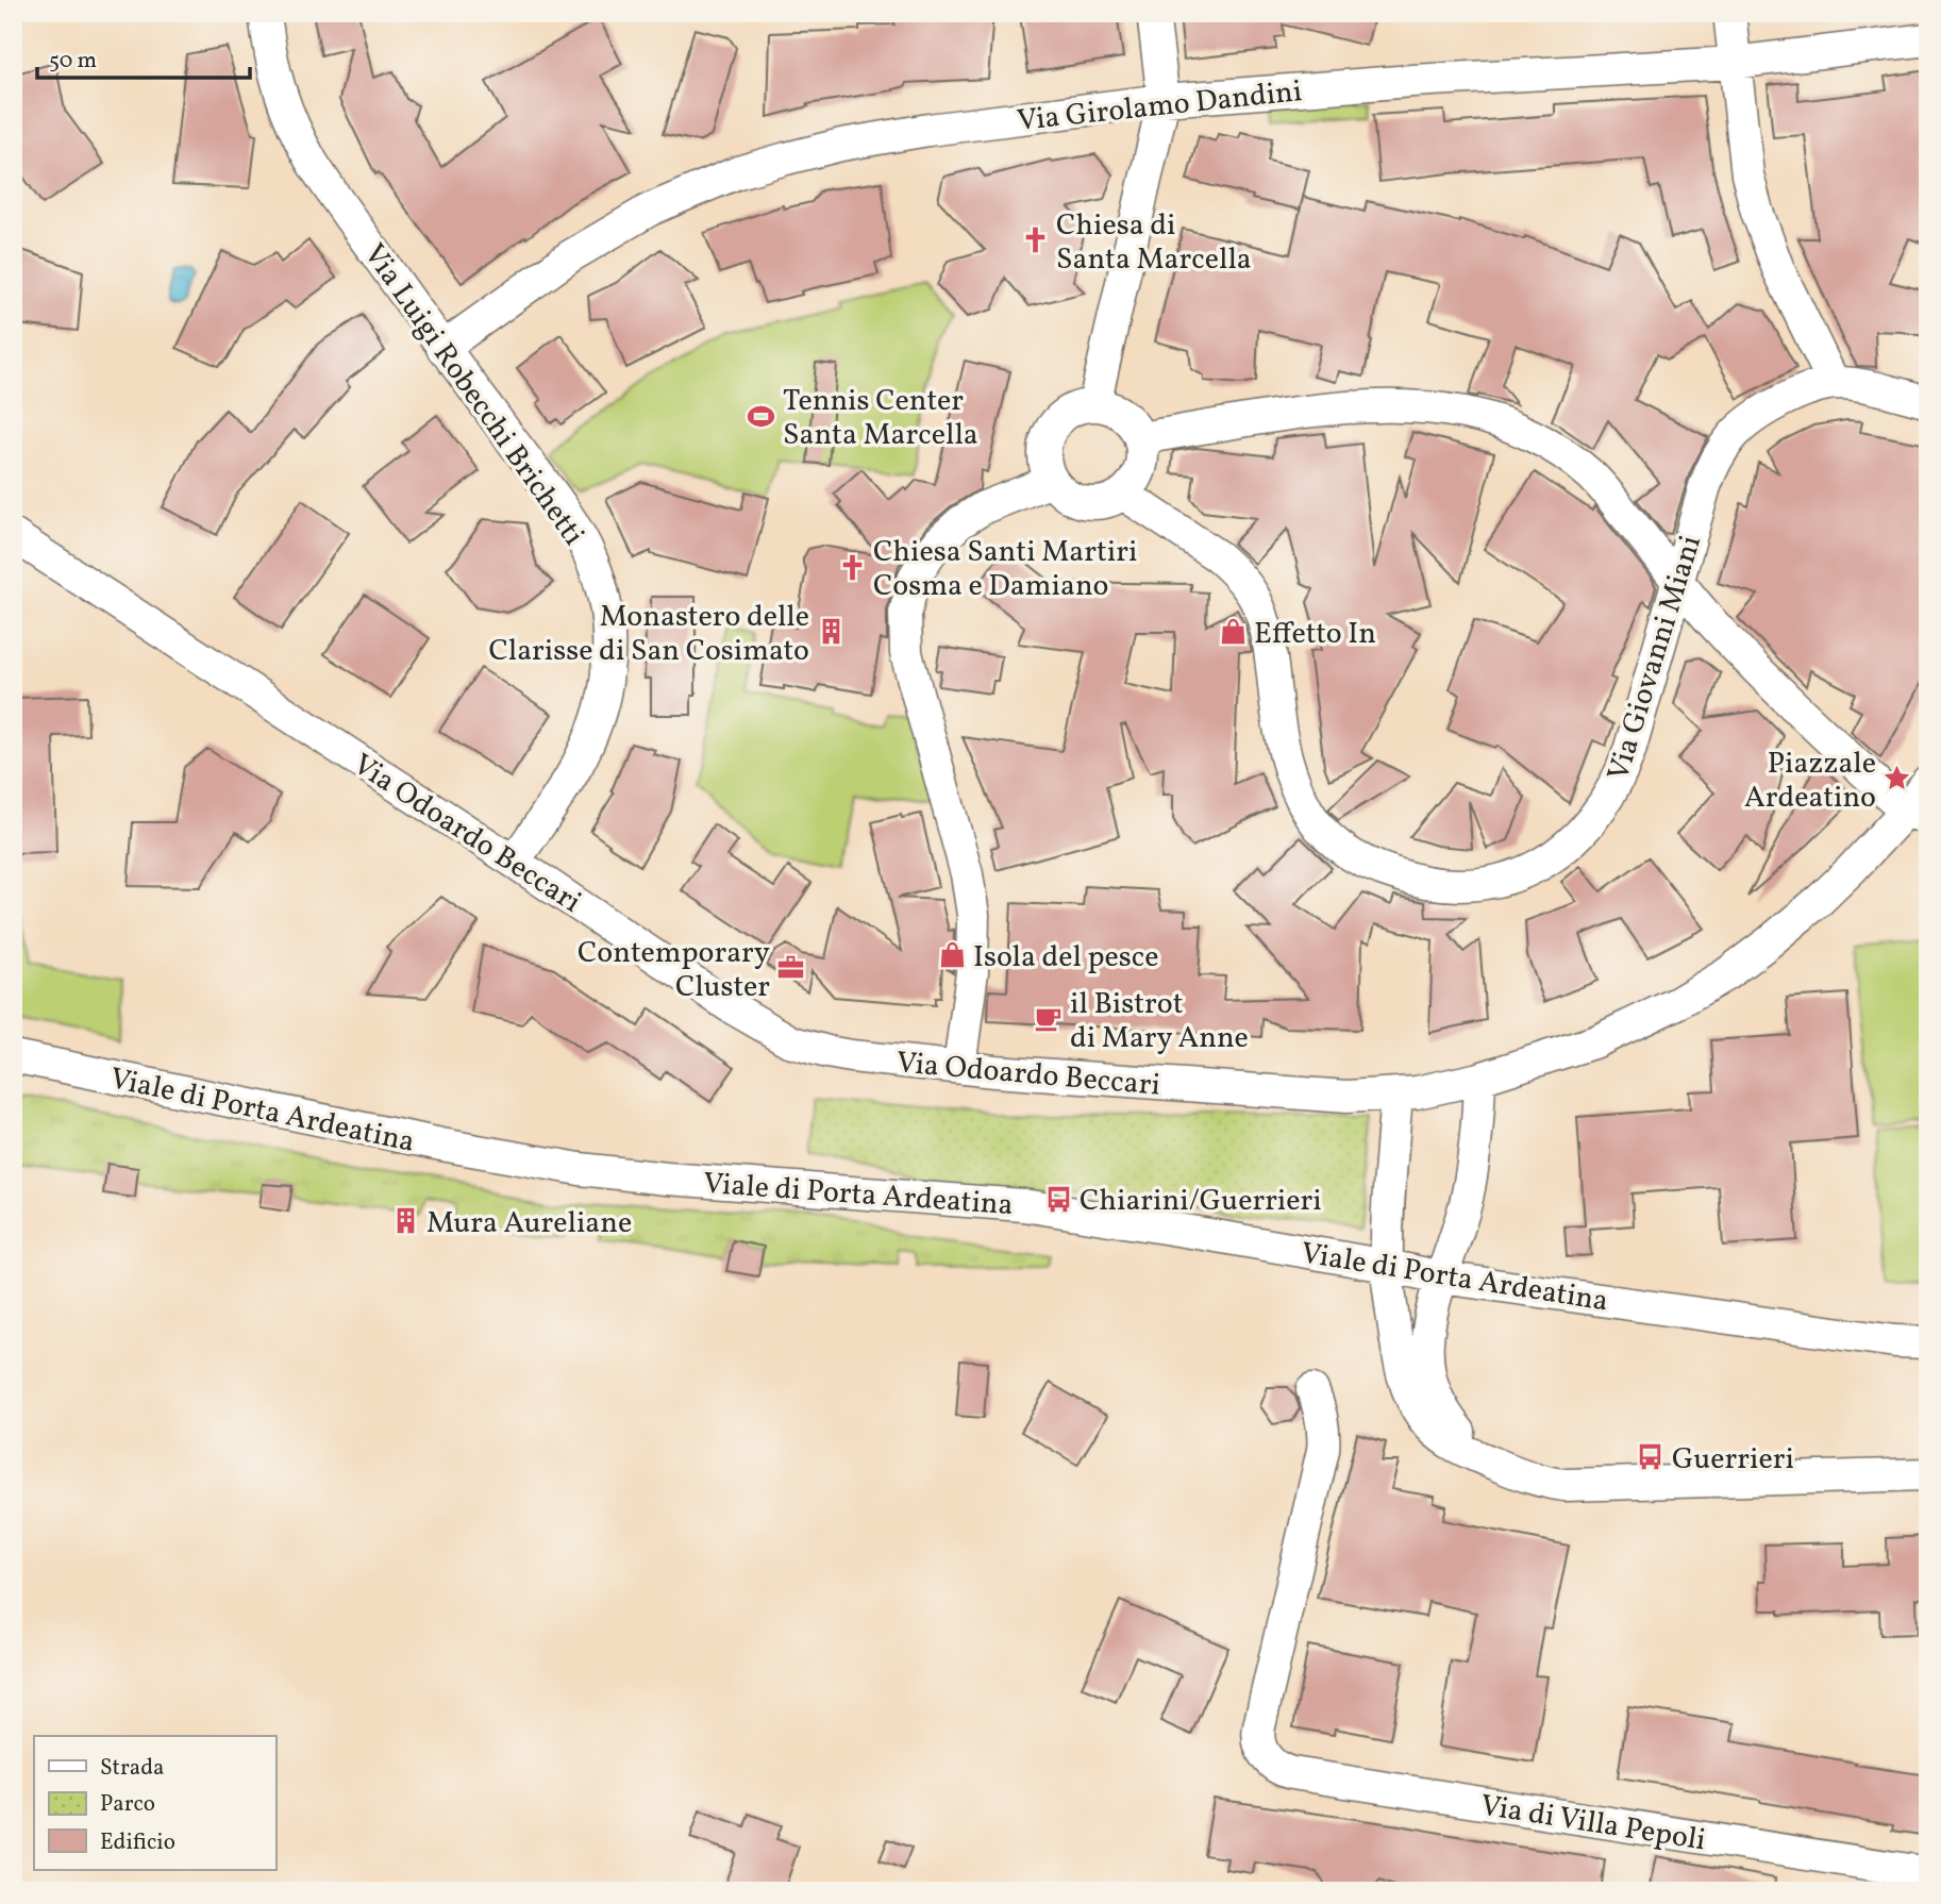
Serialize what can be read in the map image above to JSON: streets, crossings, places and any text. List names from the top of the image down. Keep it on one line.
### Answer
{"streets":{"street":["Via Girolamo Dandini","Via Luigi Robecchi Brichetti","Via Giovanni Miani","Via Odoardo Beccari","Viale di Porta Ardeatina","Via di Villa Pepoli"]},"crossings":[["Via Girolamo Dandini","Via Luigi Robecchi Brichetti"],["Via Luigi Robecchi Brichetti","Via Odoardo Beccari"]],"places":{"church":["Chiesa di Santa Marcella","Chiesa Santi Martiri Cosma e Damiano"],"sports":["Tennis Center Santa Marcella"],"building":["Monastero delle Clarisse di San Cosimato","Mura Aureliane"],"shop":["Effetto In","Isola del pesce"],"place":["Piazzale Ardeatino"],"office":["Contemporary Cluster"],"cafe":["il Bistrot di Mary Anne"],"bus stop":["Chiarini/Guerrieri","Guerrieri"]},"legend":["Strada","Parco","Edificio"],"scale_bar":"50 m"}
